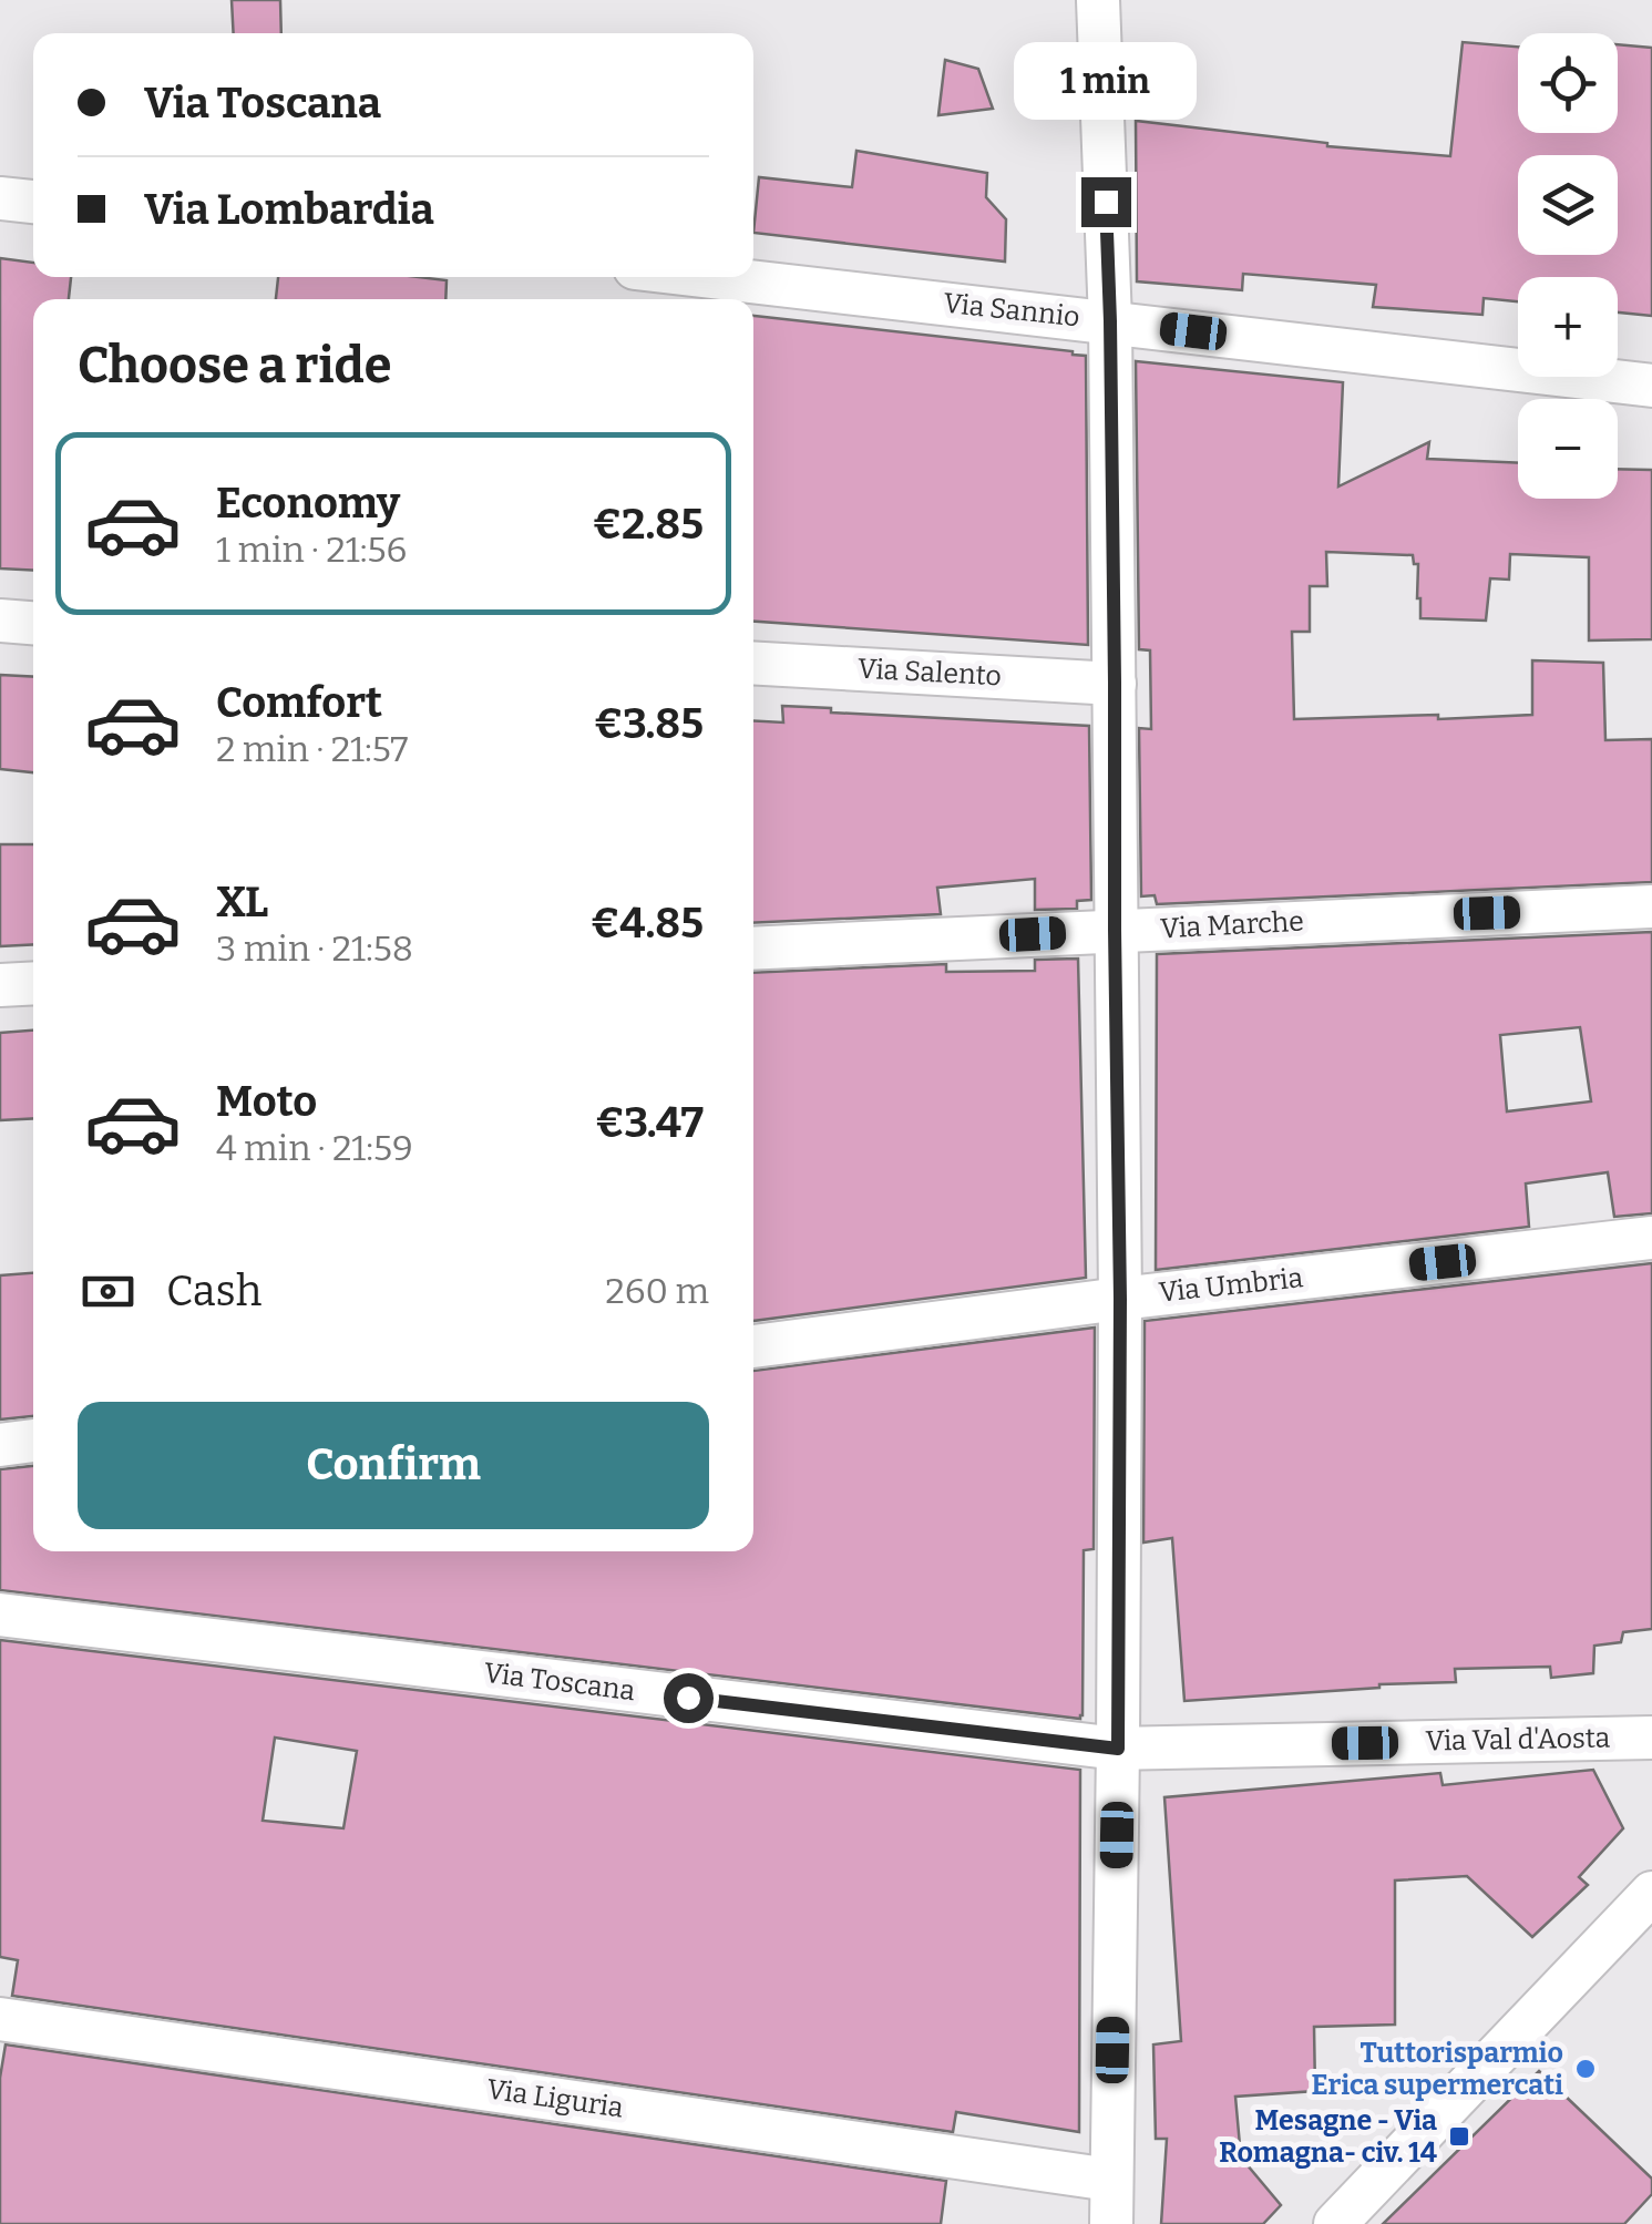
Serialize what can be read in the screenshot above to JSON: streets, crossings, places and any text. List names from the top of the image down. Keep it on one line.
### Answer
{"streets":{"street":["Via Sannio","Via Salento","Via Marche","Via Umbria","Via Toscana","Via Val d'Aosta","Via Liguria"]},"crossings":[["Via Toscana","Via Val d'Aosta"]],"places":{"other":["Tuttorisparmio Erica supermercati"],"transit":["Mesagne - Via Romagna- civ. 14"]},"page":{"map_buttons":["+","−"],"banner":["Via Toscana","Via Lombardia"],"bubble":"1 min","heading":"Choose a ride","list":[{"name":"Economy","note":"1 min · 21:56","value":"€2.85"},{"name":"Comfort","note":"2 min · 21:57","value":"€3.85"},{"name":"XL","note":"3 min · 21:58","value":"€4.85"},{"name":"Moto","note":"4 min · 21:59","value":"€3.47"}],"pay":["Cash","260 m"],"buttons":"Confirm"}}
